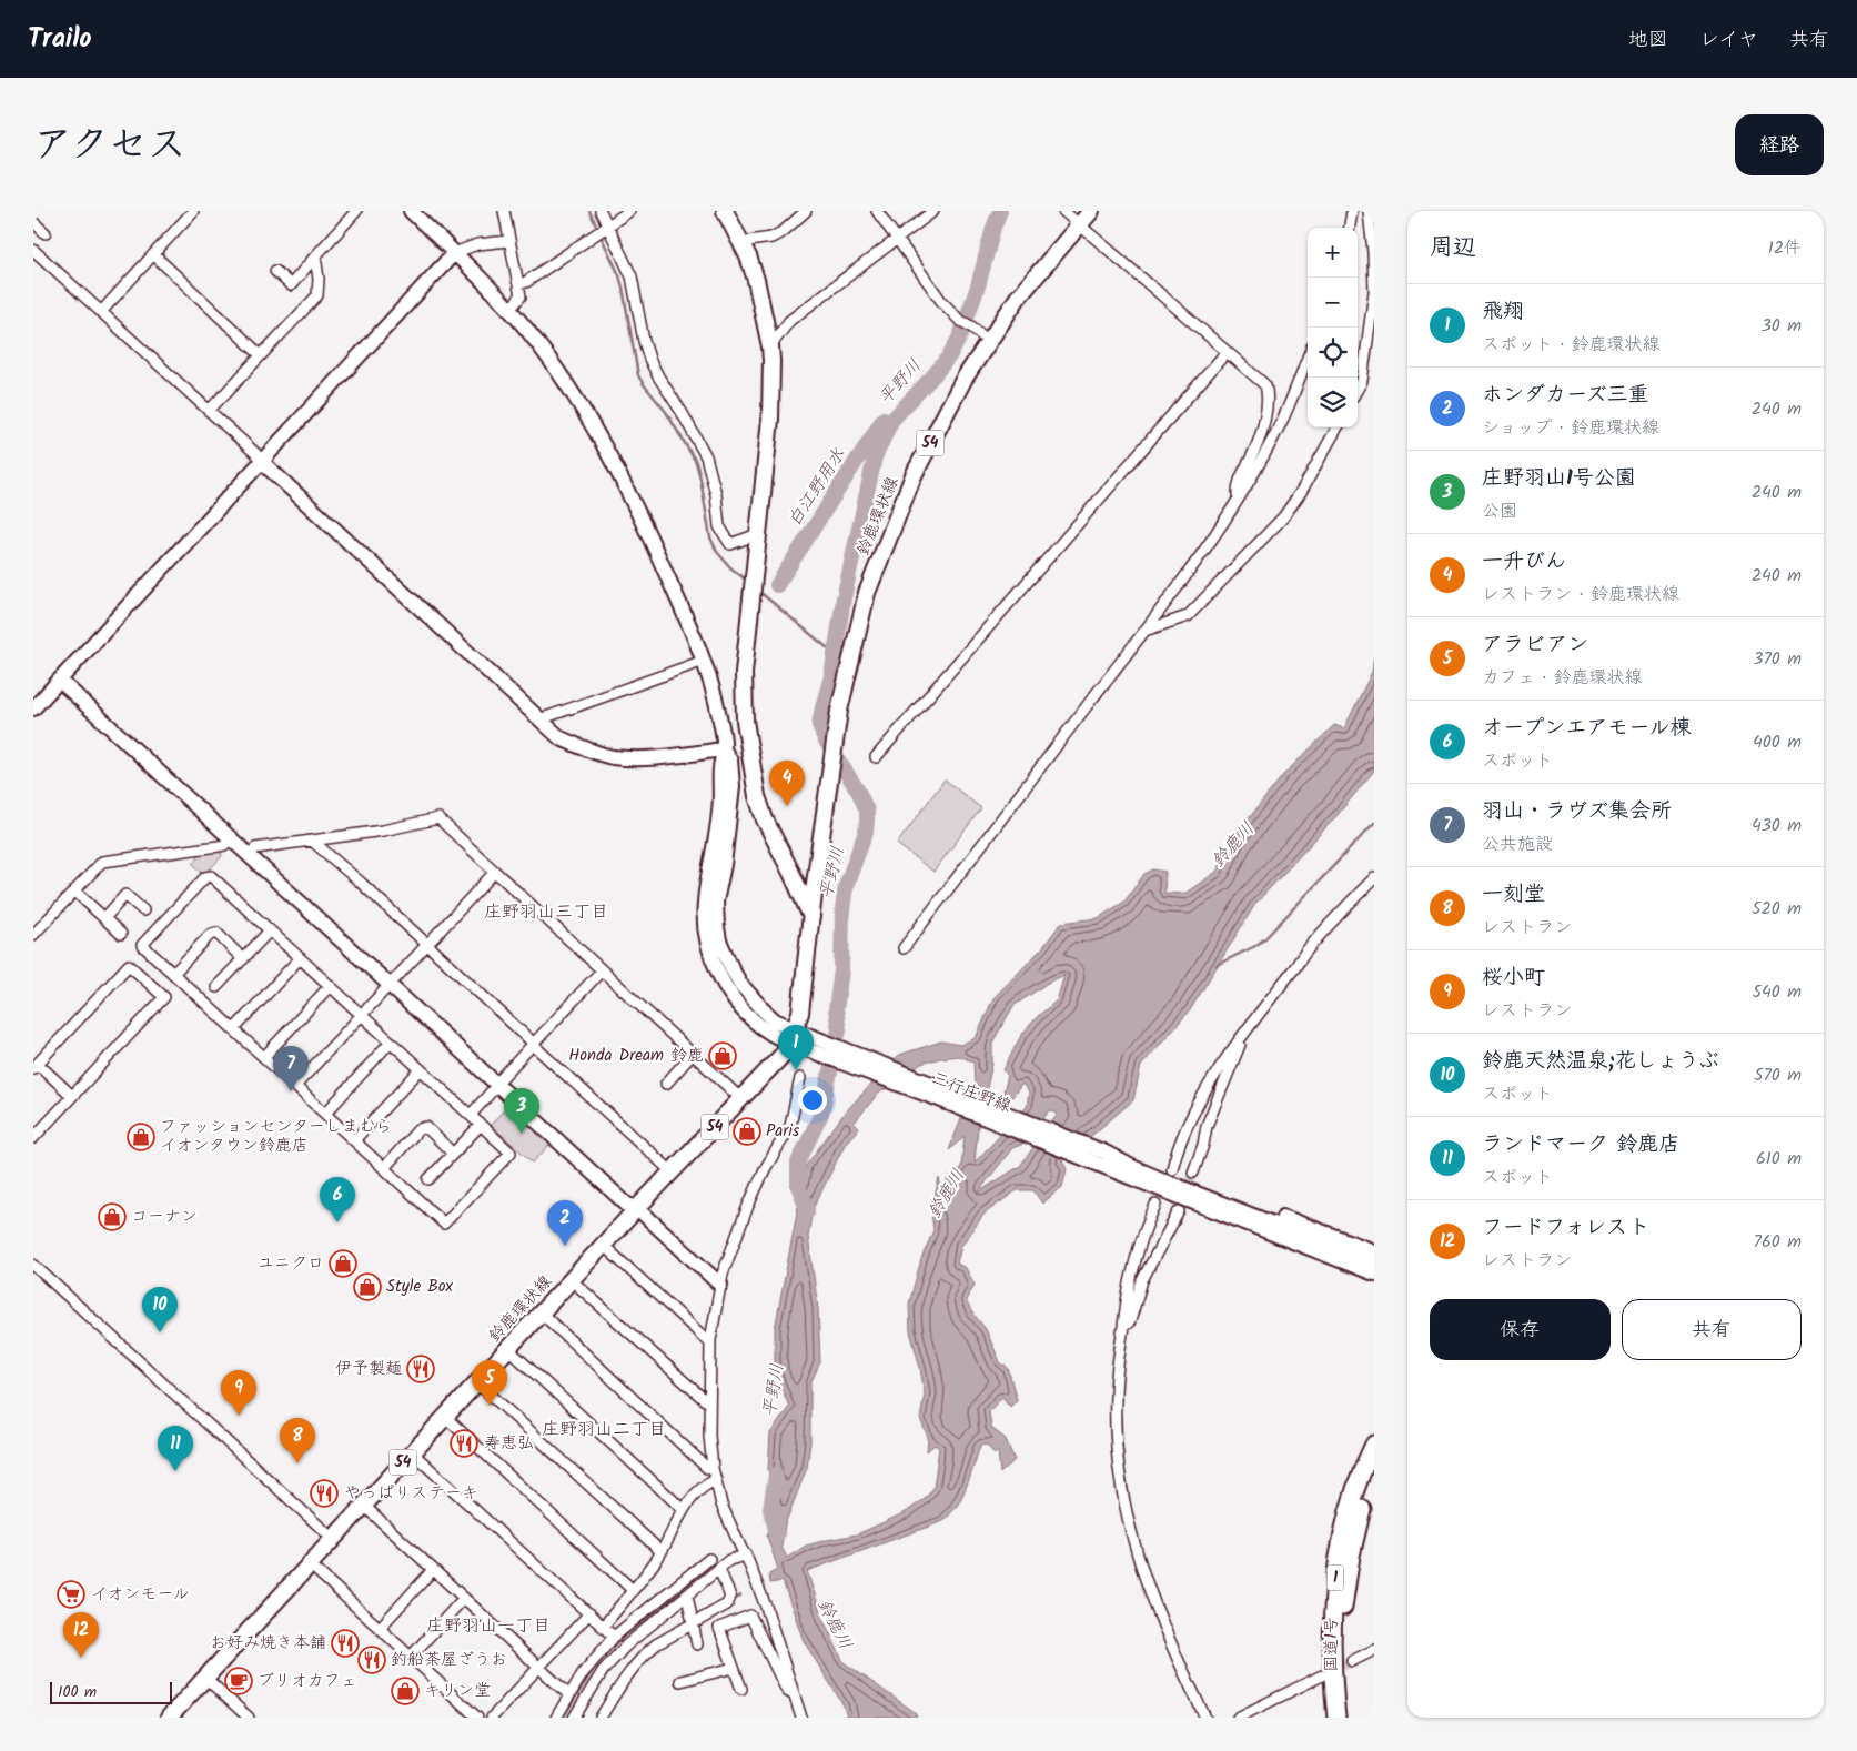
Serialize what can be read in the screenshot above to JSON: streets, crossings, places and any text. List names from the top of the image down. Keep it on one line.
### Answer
{"streets":{"highway":["1","国道1号"],"main road":["54","鈴鹿環状線"],"street":["三行庄野線"]},"crossings":[["鈴鹿環状線","三行庄野線"]],"districts":["庄野羽山三丁目","庄野羽山二丁目","庄野羽山一丁目"],"water":["平野川","白江野用水","鈴鹿川"],"places":{"shop":["Honda Dream 鈴鹿","Paris","ファッションセンターしまむら イオンタウン鈴鹿店","コーナン","ユニクロ","Style Box","キリン堂"],"restaurant":["伊予製麺","寿恵弘","やっぱりステーキ","お好み焼き本舗","釣船茶屋ざうお"],"supermarket":["イオンモール"],"cafe":["ブリオカフェ"]},"scale_bar":"100 m","page":{"header":"Trailo","nav":["地図","レイヤ","共有"],"title":"アクセス","buttons":["経路",["保存","共有"]],"heading":["周辺","12件"],"map_buttons":["+","−"],"list":[{"mark":"1","name":"飛翔","note":"スポット · 鈴鹿環状線","value":"30 m"},{"mark":"2","name":"ホンダカーズ三重","note":"ショップ · 鈴鹿環状線","value":"240 m"},{"mark":"3","name":"庄野羽山1号公園","note":"公園","value":"240 m"},{"mark":"4","name":"一升びん","note":"レストラン · 鈴鹿環状線","value":"240 m"},{"mark":"5","name":"アラビアン","note":"カフェ · 鈴鹿環状線","value":"370 m"},{"mark":"6","name":"オープンエアモール棟","note":"スポット","value":"400 m"},{"mark":"7","name":"羽山・ラヴズ集会所","note":"公共施設","value":"430 m"},{"mark":"8","name":"一刻堂","note":"レストラン","value":"520 m"},{"mark":"9","name":"桜小町","note":"レストラン","value":"540 m"},{"mark":"10","name":"鈴鹿天然温泉;花しょうぶ","note":"スポット","value":"570 m"},{"mark":"11","name":"ランドマーク 鈴鹿店","note":"スポット","value":"610 m"},{"mark":"12","name":"フードフォレスト","note":"レストラン","value":"760 m"}],"pins":["4","1","7","3","6","2","10","5","9","8","11","12"],"scale":"100 m"}}
